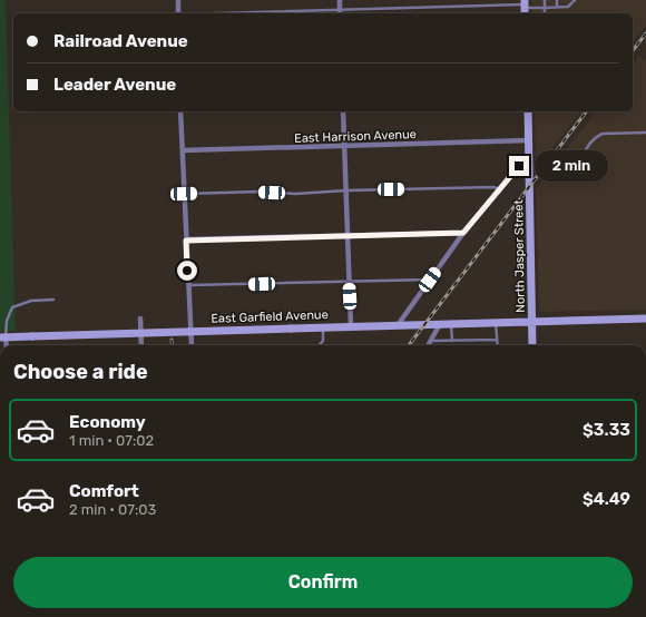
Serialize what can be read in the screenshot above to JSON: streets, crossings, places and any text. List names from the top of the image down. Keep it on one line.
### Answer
{"streets":{"street":["East Harrison Avenue","North Jasper Street","East Garfield Avenue"]},"crossings":[["East Harrison Avenue","North Jasper Street"],["North Jasper Street","East Garfield Avenue"]],"page":{"banner":["Railroad Avenue","Leader Avenue"],"bubble":"2 min","heading":"Choose a ride","list":[{"name":"Economy","note":"1 min · 07:02","value":"$3.33"},{"name":"Comfort","note":"2 min · 07:03","value":"$4.49"}],"buttons":"Confirm"}}
